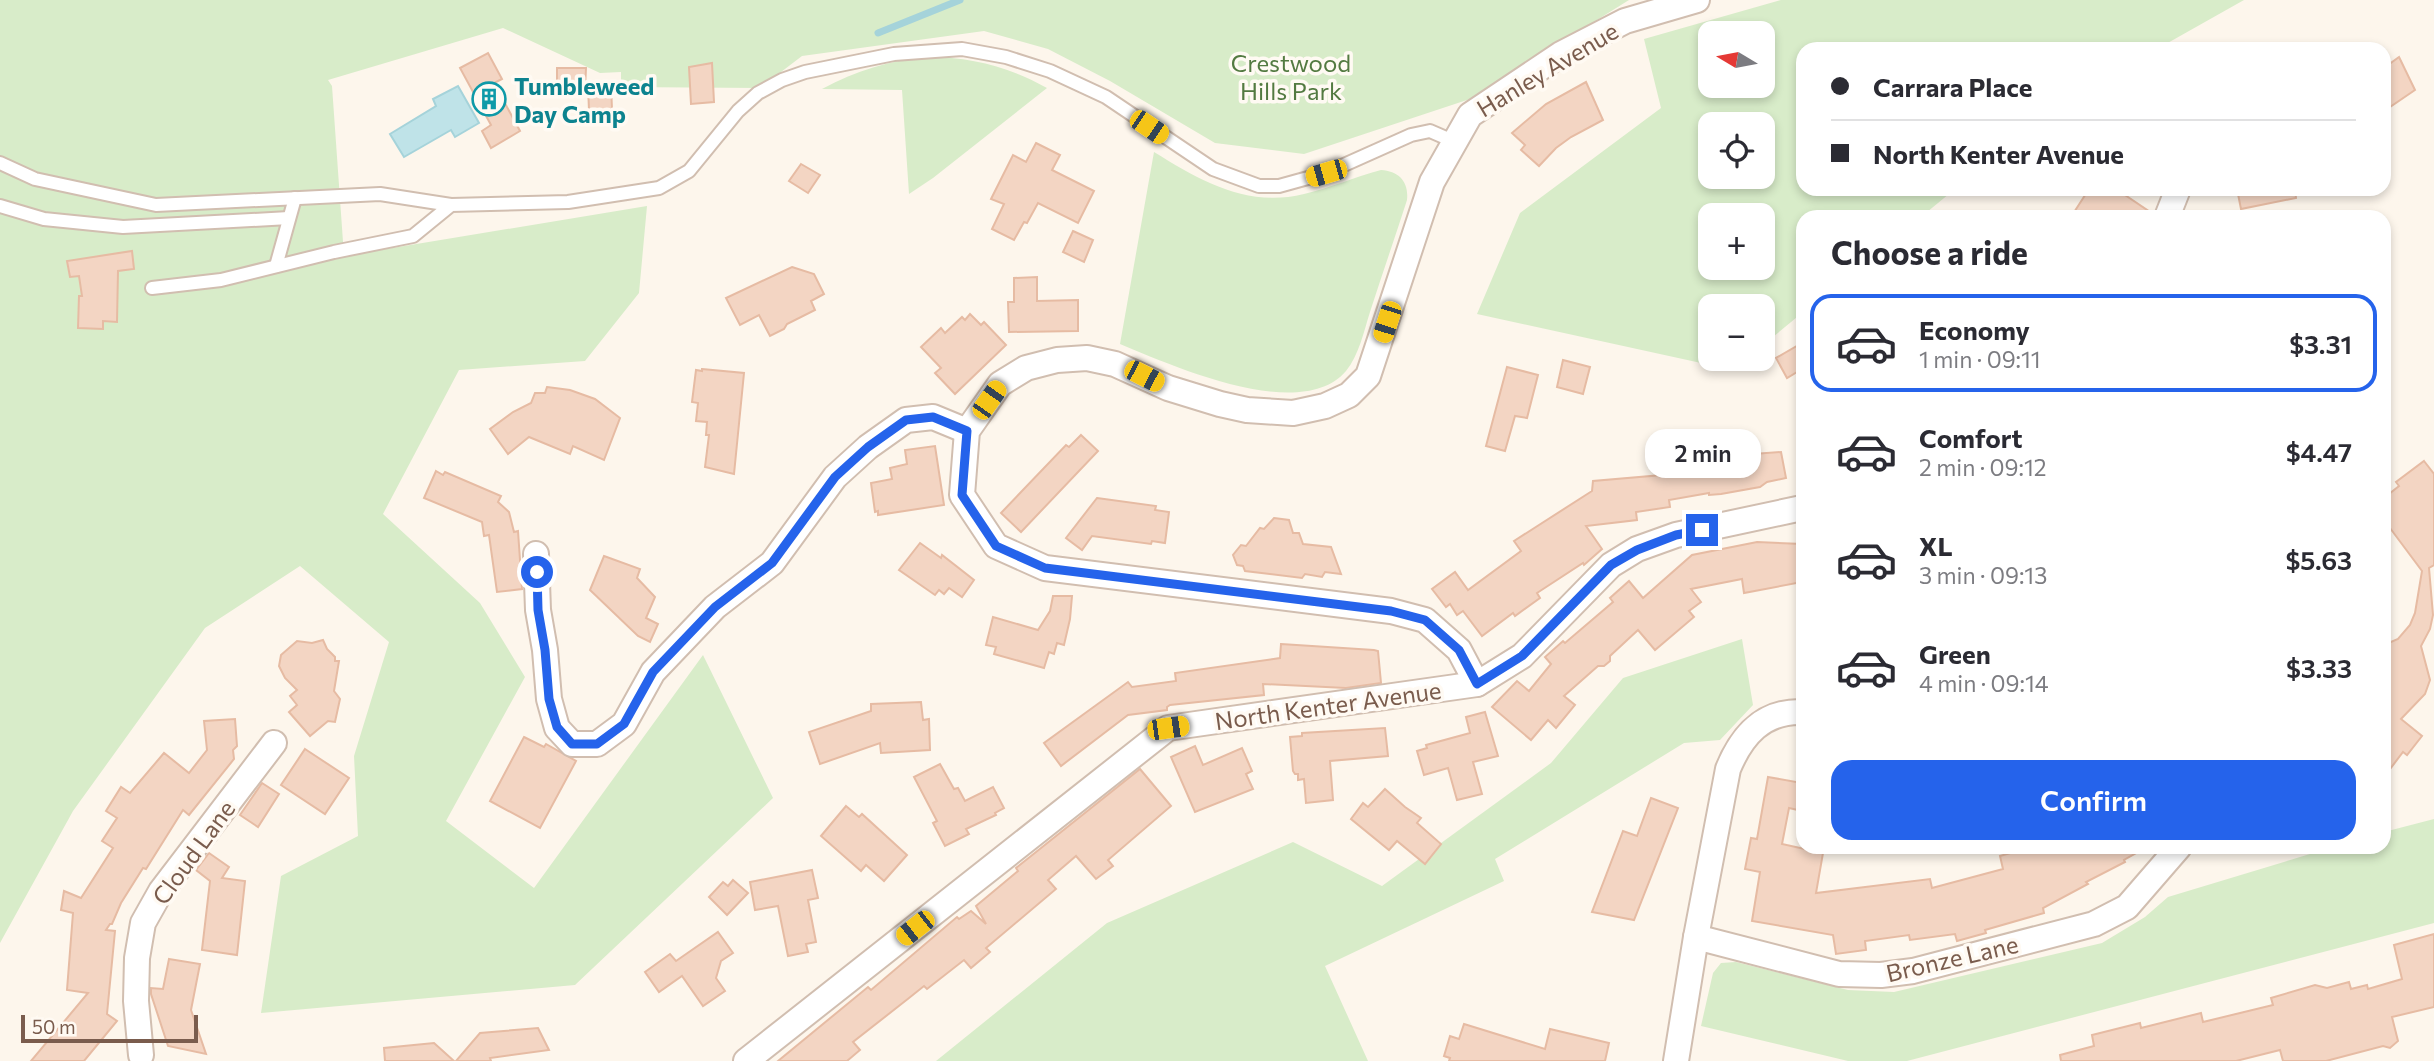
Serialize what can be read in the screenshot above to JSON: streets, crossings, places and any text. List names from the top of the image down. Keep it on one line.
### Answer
{"streets":{"street":["Hanley Avenue","North Kenter Avenue","Cloud Lane","Bronze Lane"]},"parks":["Crestwood Hills Park"],"places":{"building":["Tumbleweed Day Camp"]},"scale_bar":"50 m","north":"left","page":{"map_buttons":["+","−"],"banner":["Carrara Place","North Kenter Avenue"],"heading":"Choose a ride","list":[{"name":"Economy","note":"1 min · 09:11","value":"$3.31"},{"name":"Comfort","note":"2 min · 09:12","value":"$4.47"},{"name":"XL","note":"3 min · 09:13","value":"$5.63"},{"name":"Green","note":"4 min · 09:14","value":"$3.33"}],"bubble":"2 min","buttons":"Confirm","scale":"50 m"}}
